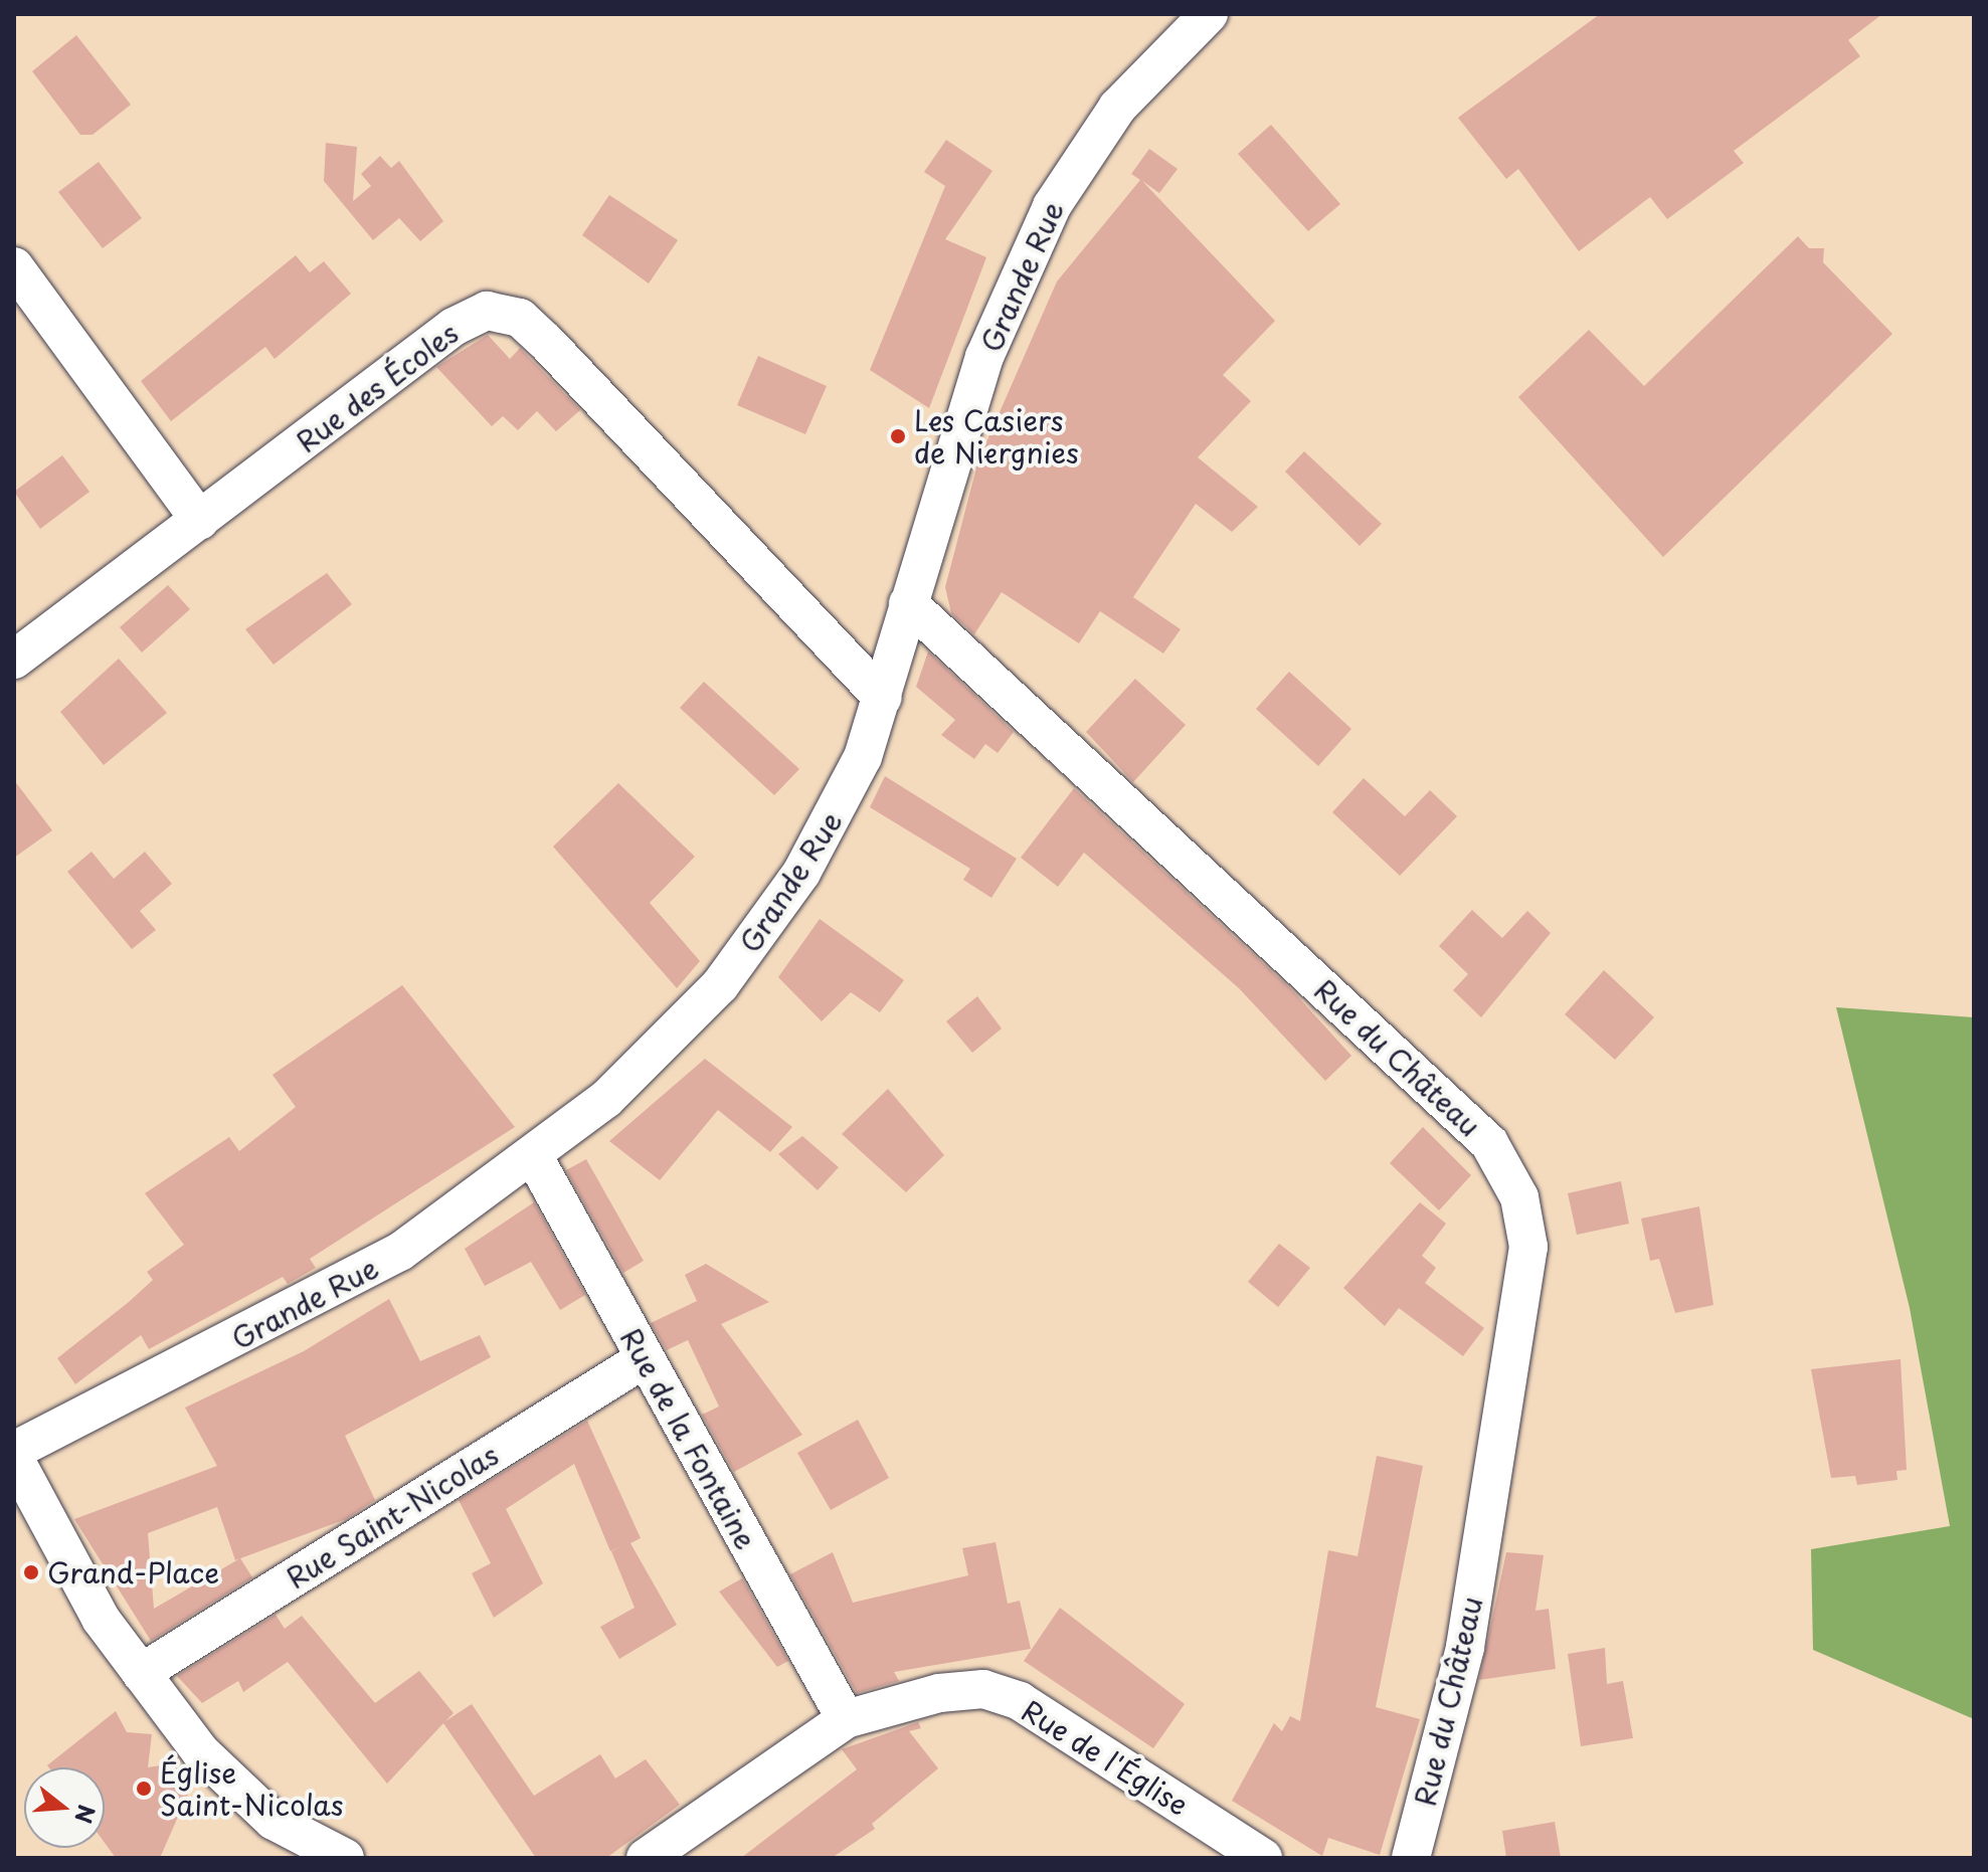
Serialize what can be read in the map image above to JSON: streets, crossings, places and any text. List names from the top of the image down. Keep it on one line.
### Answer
{"streets":{"street":["Grande Rue","Rue des Écoles","Rue du Château","Rue de la Fontaine","Rue Saint-Nicolas","Rue de l'Église"]},"crossings":[["Grande Rue","Rue des Écoles"],["Grande Rue","Rue du Château"],["Grande Rue","Rue de la Fontaine"],["Rue de la Fontaine","Rue Saint-Nicolas"],["Rue de la Fontaine","Rue de l'Église"]],"places":["Les Casiers de Niergnies","Grand-Place","Église Saint-Nicolas"],"north":"right"}
